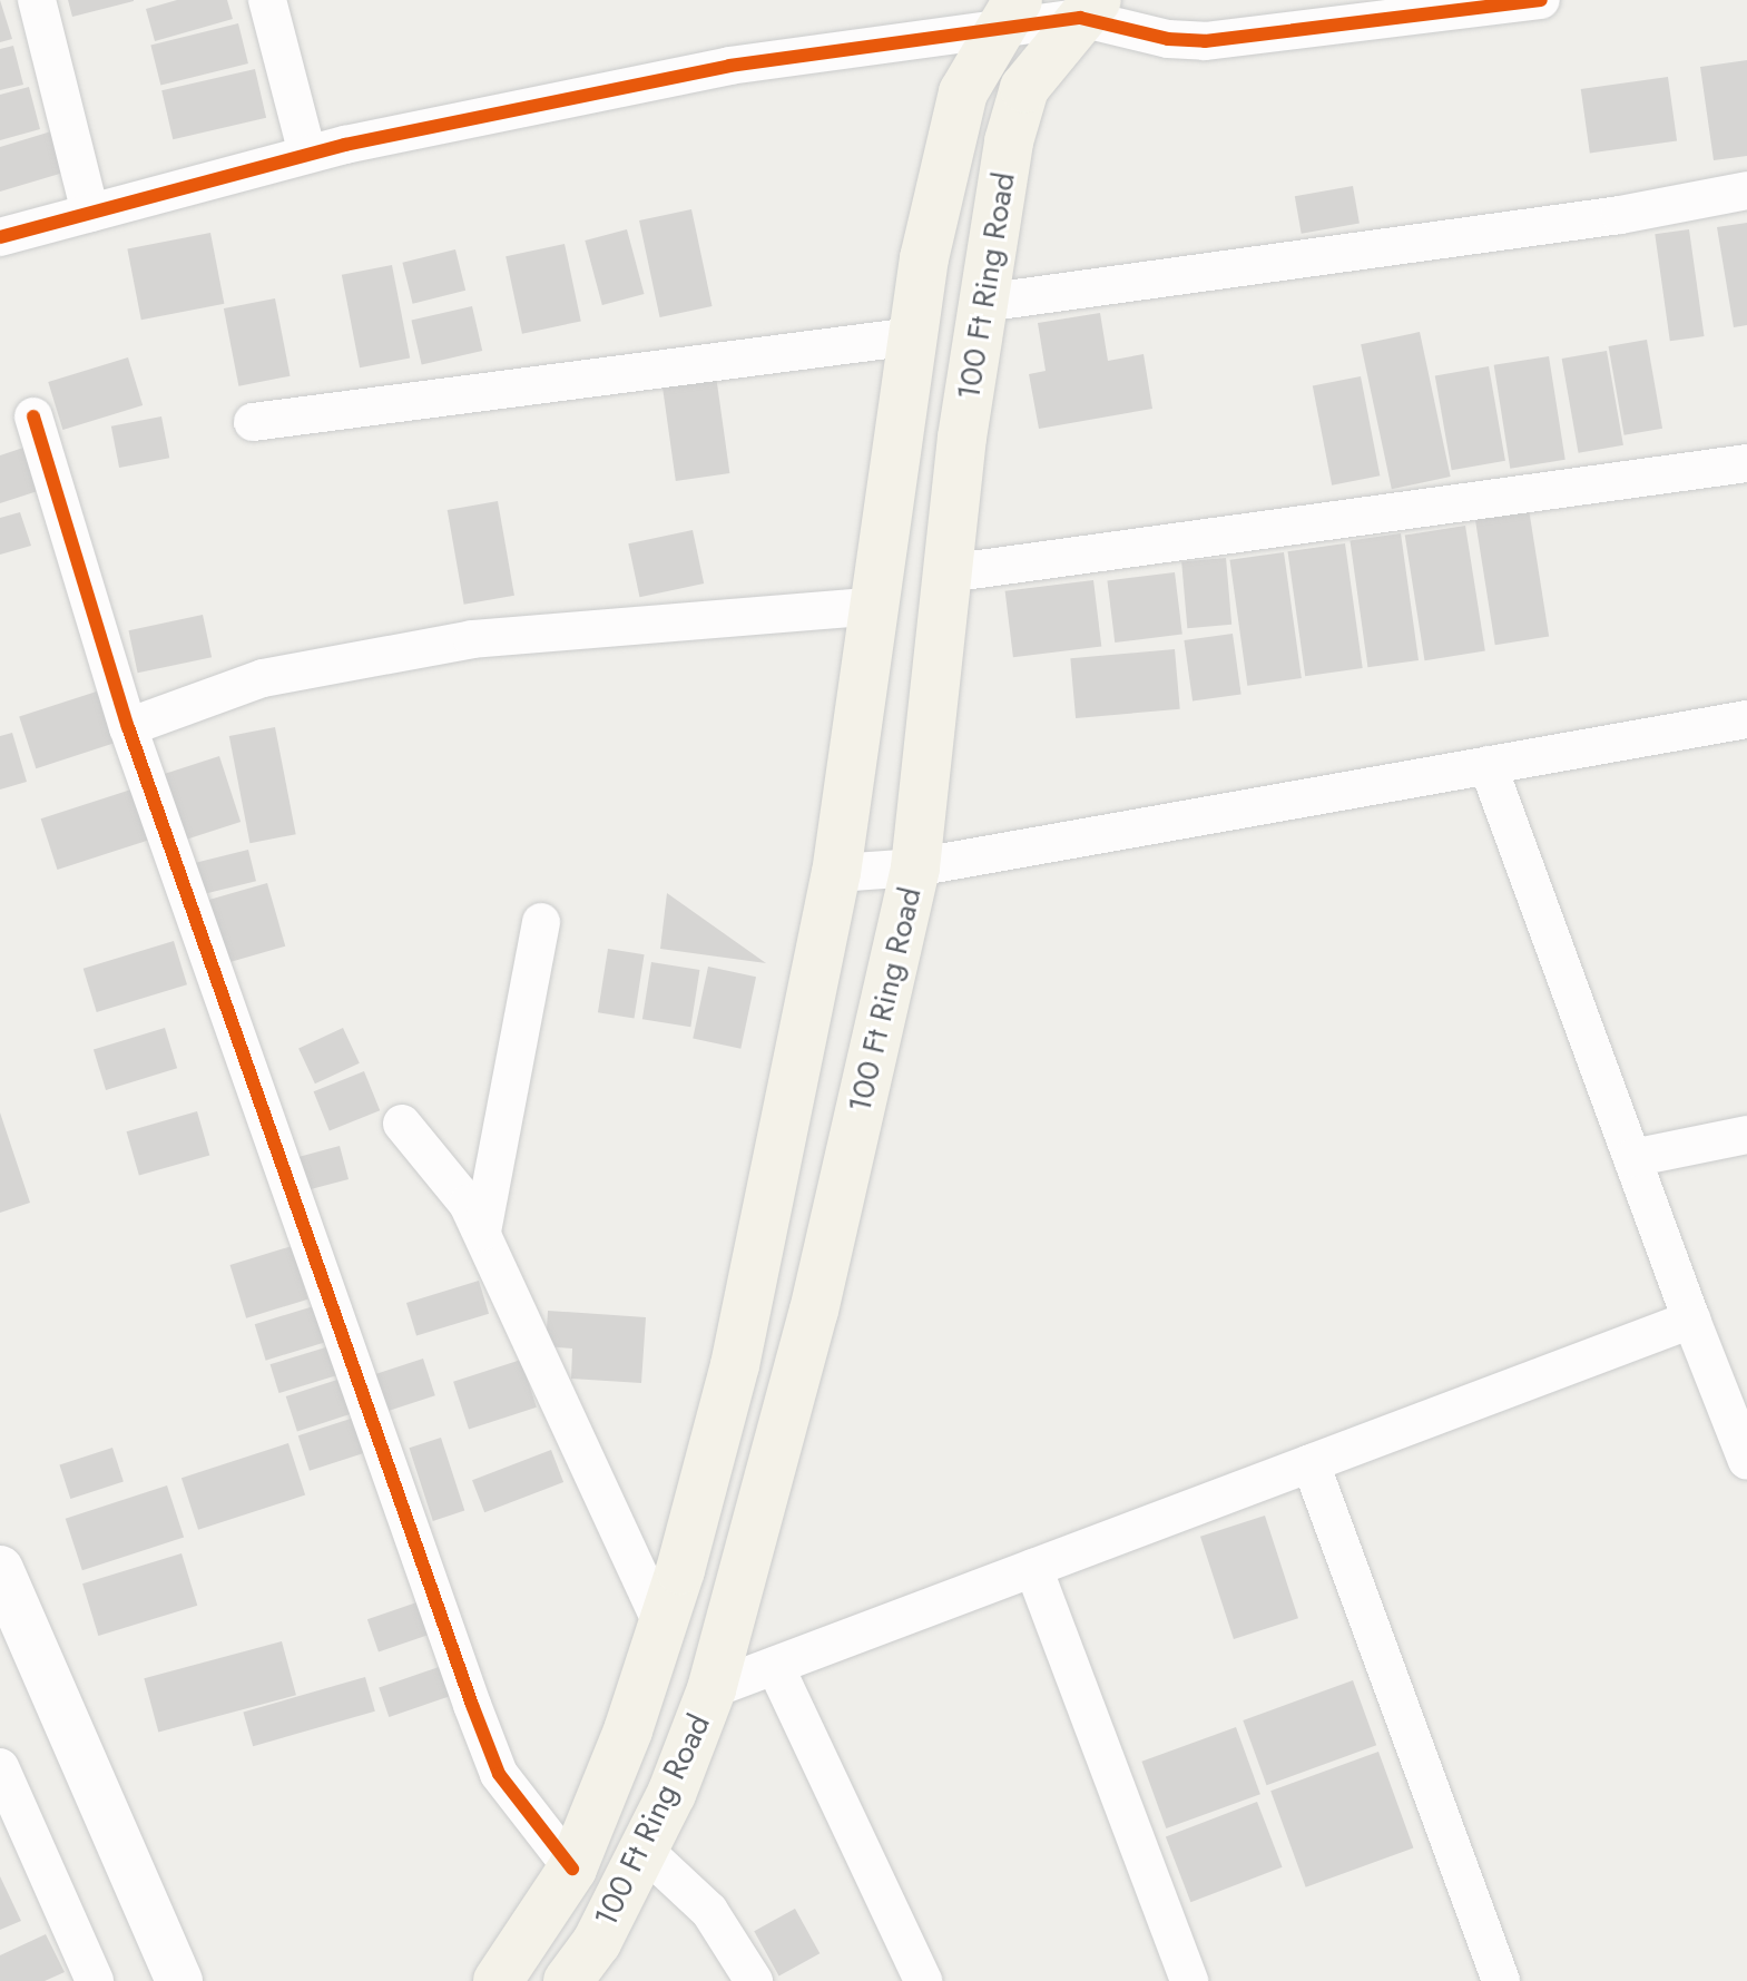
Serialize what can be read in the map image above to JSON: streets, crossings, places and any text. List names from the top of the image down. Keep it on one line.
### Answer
{"streets":{"main road":["100 Ft Ring Road"]}}
